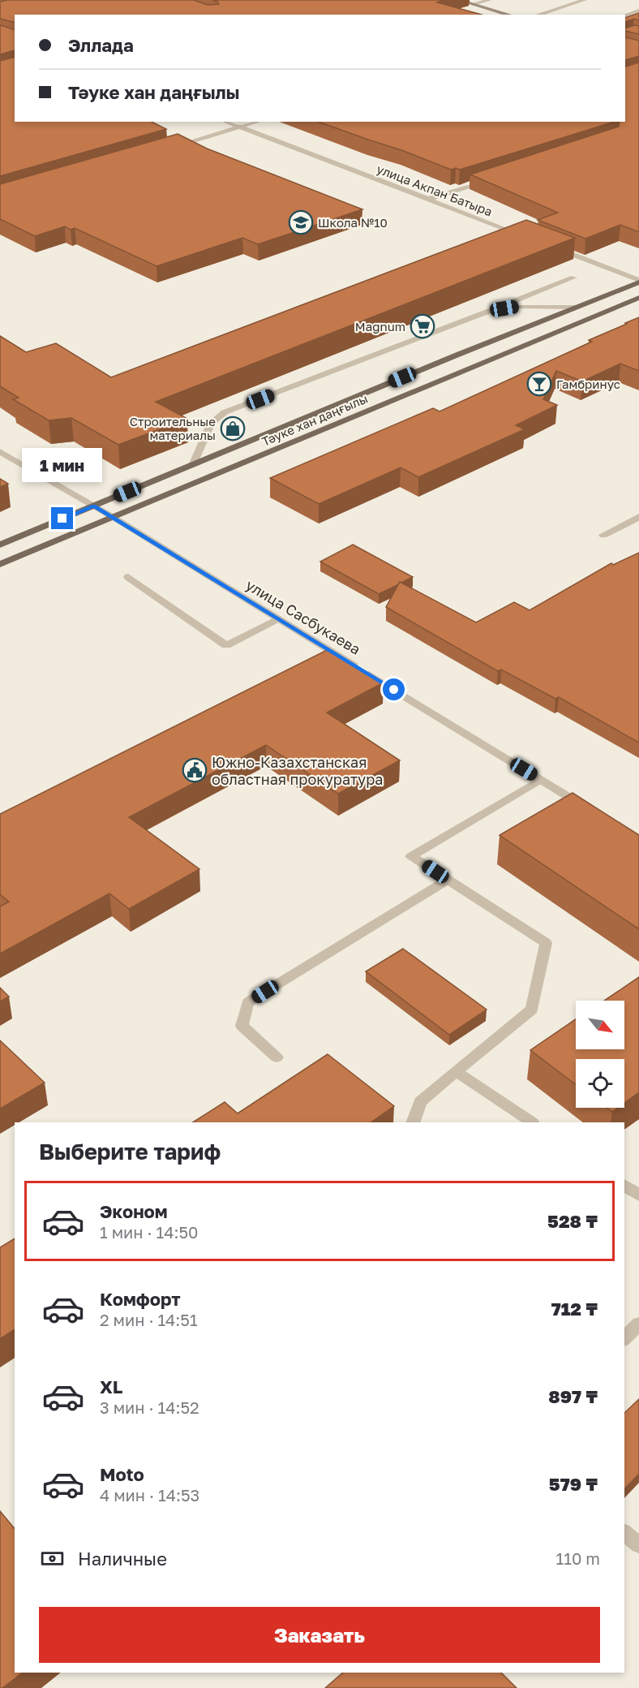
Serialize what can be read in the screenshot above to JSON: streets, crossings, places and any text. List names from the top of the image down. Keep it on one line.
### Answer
{"streets":{"main road":["Тәуке хан даңғылы"],"street":["улица Акпан Батыра","улица Сасбукаева"]},"crossings":[["Тәуке хан даңғылы","улица Сасбукаева"]],"places":{"school or university":["Школа №10"],"supermarket":["Magnum"],"bar":["Гамбринус"],"shop":["Строительные материалы"],"public building":["Южно-Казахстанская областная прокуратура"]},"north":"bottom right","page":{"banner":["Эллада","Тәуке хан даңғылы"],"bubble":"1 мин","heading":"Выберите тариф","list":[{"name":"Эконом","note":"1 мин · 14:50","value":"528 ₸"},{"name":"Комфорт","note":"2 мин · 14:51","value":"712 ₸"},{"name":"XL","note":"3 мин · 14:52","value":"897 ₸"},{"name":"Moto","note":"4 мин · 14:53","value":"579 ₸"}],"pay":["Наличные","110 m"],"buttons":"Заказать"}}
